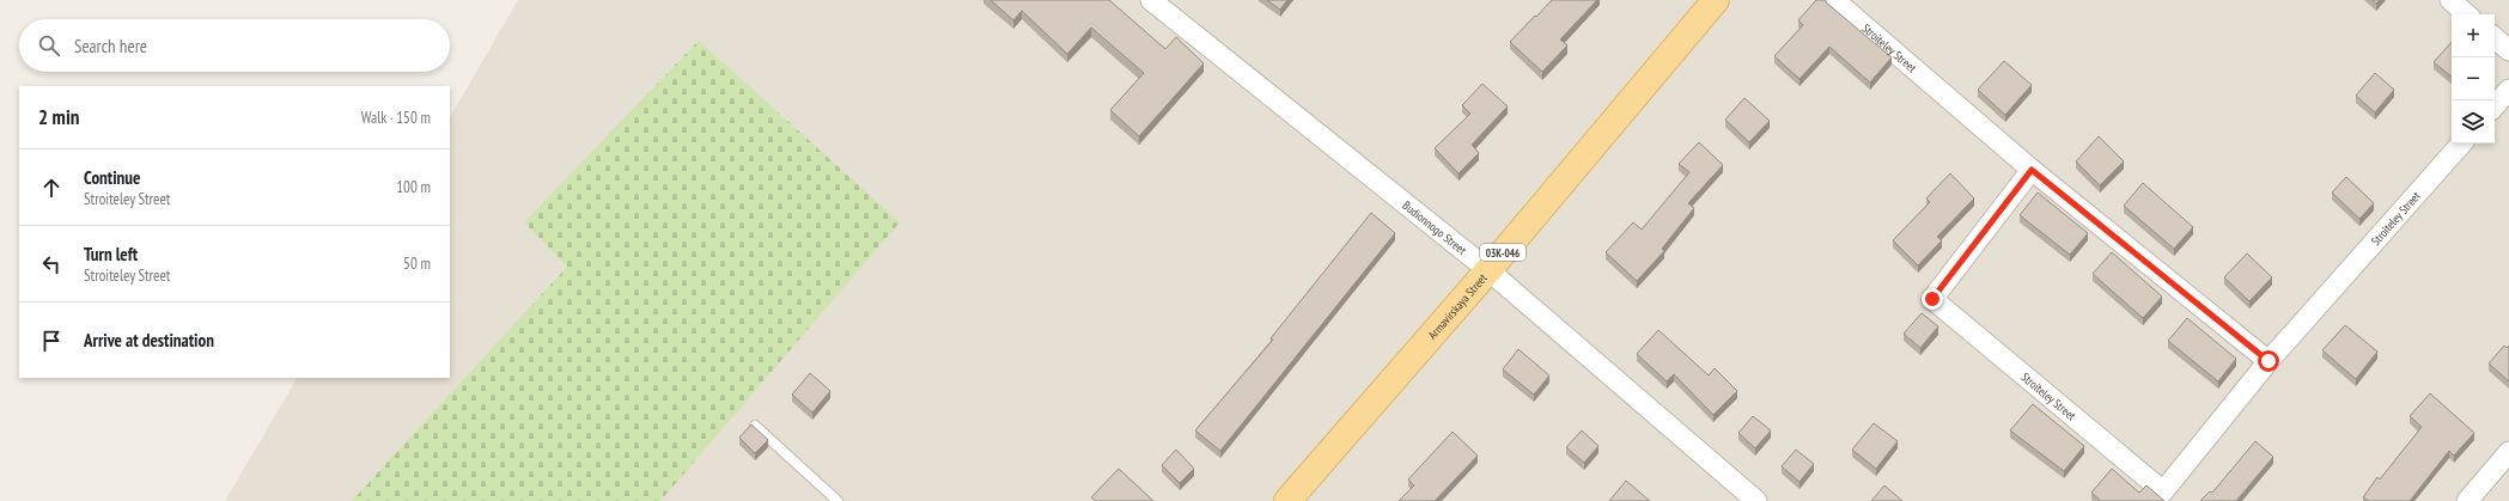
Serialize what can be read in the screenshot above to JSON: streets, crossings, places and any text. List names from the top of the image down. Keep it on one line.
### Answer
{"streets":{"main road":["03К-046","Armavirskaya Street"],"street":["Stroiteley Street","Budionnogo Street"]},"crossings":[["Budionnogo Street","Armavirskaya Street"]],"page":{"map_buttons":["+","−"],"search":"Search here","heading":["2 min","Walk · 150 m"],"list":[["Continue","Stroiteley Street","100 m"],["Turn left","Stroiteley Street","50 m"],"Arrive at destination"]}}
